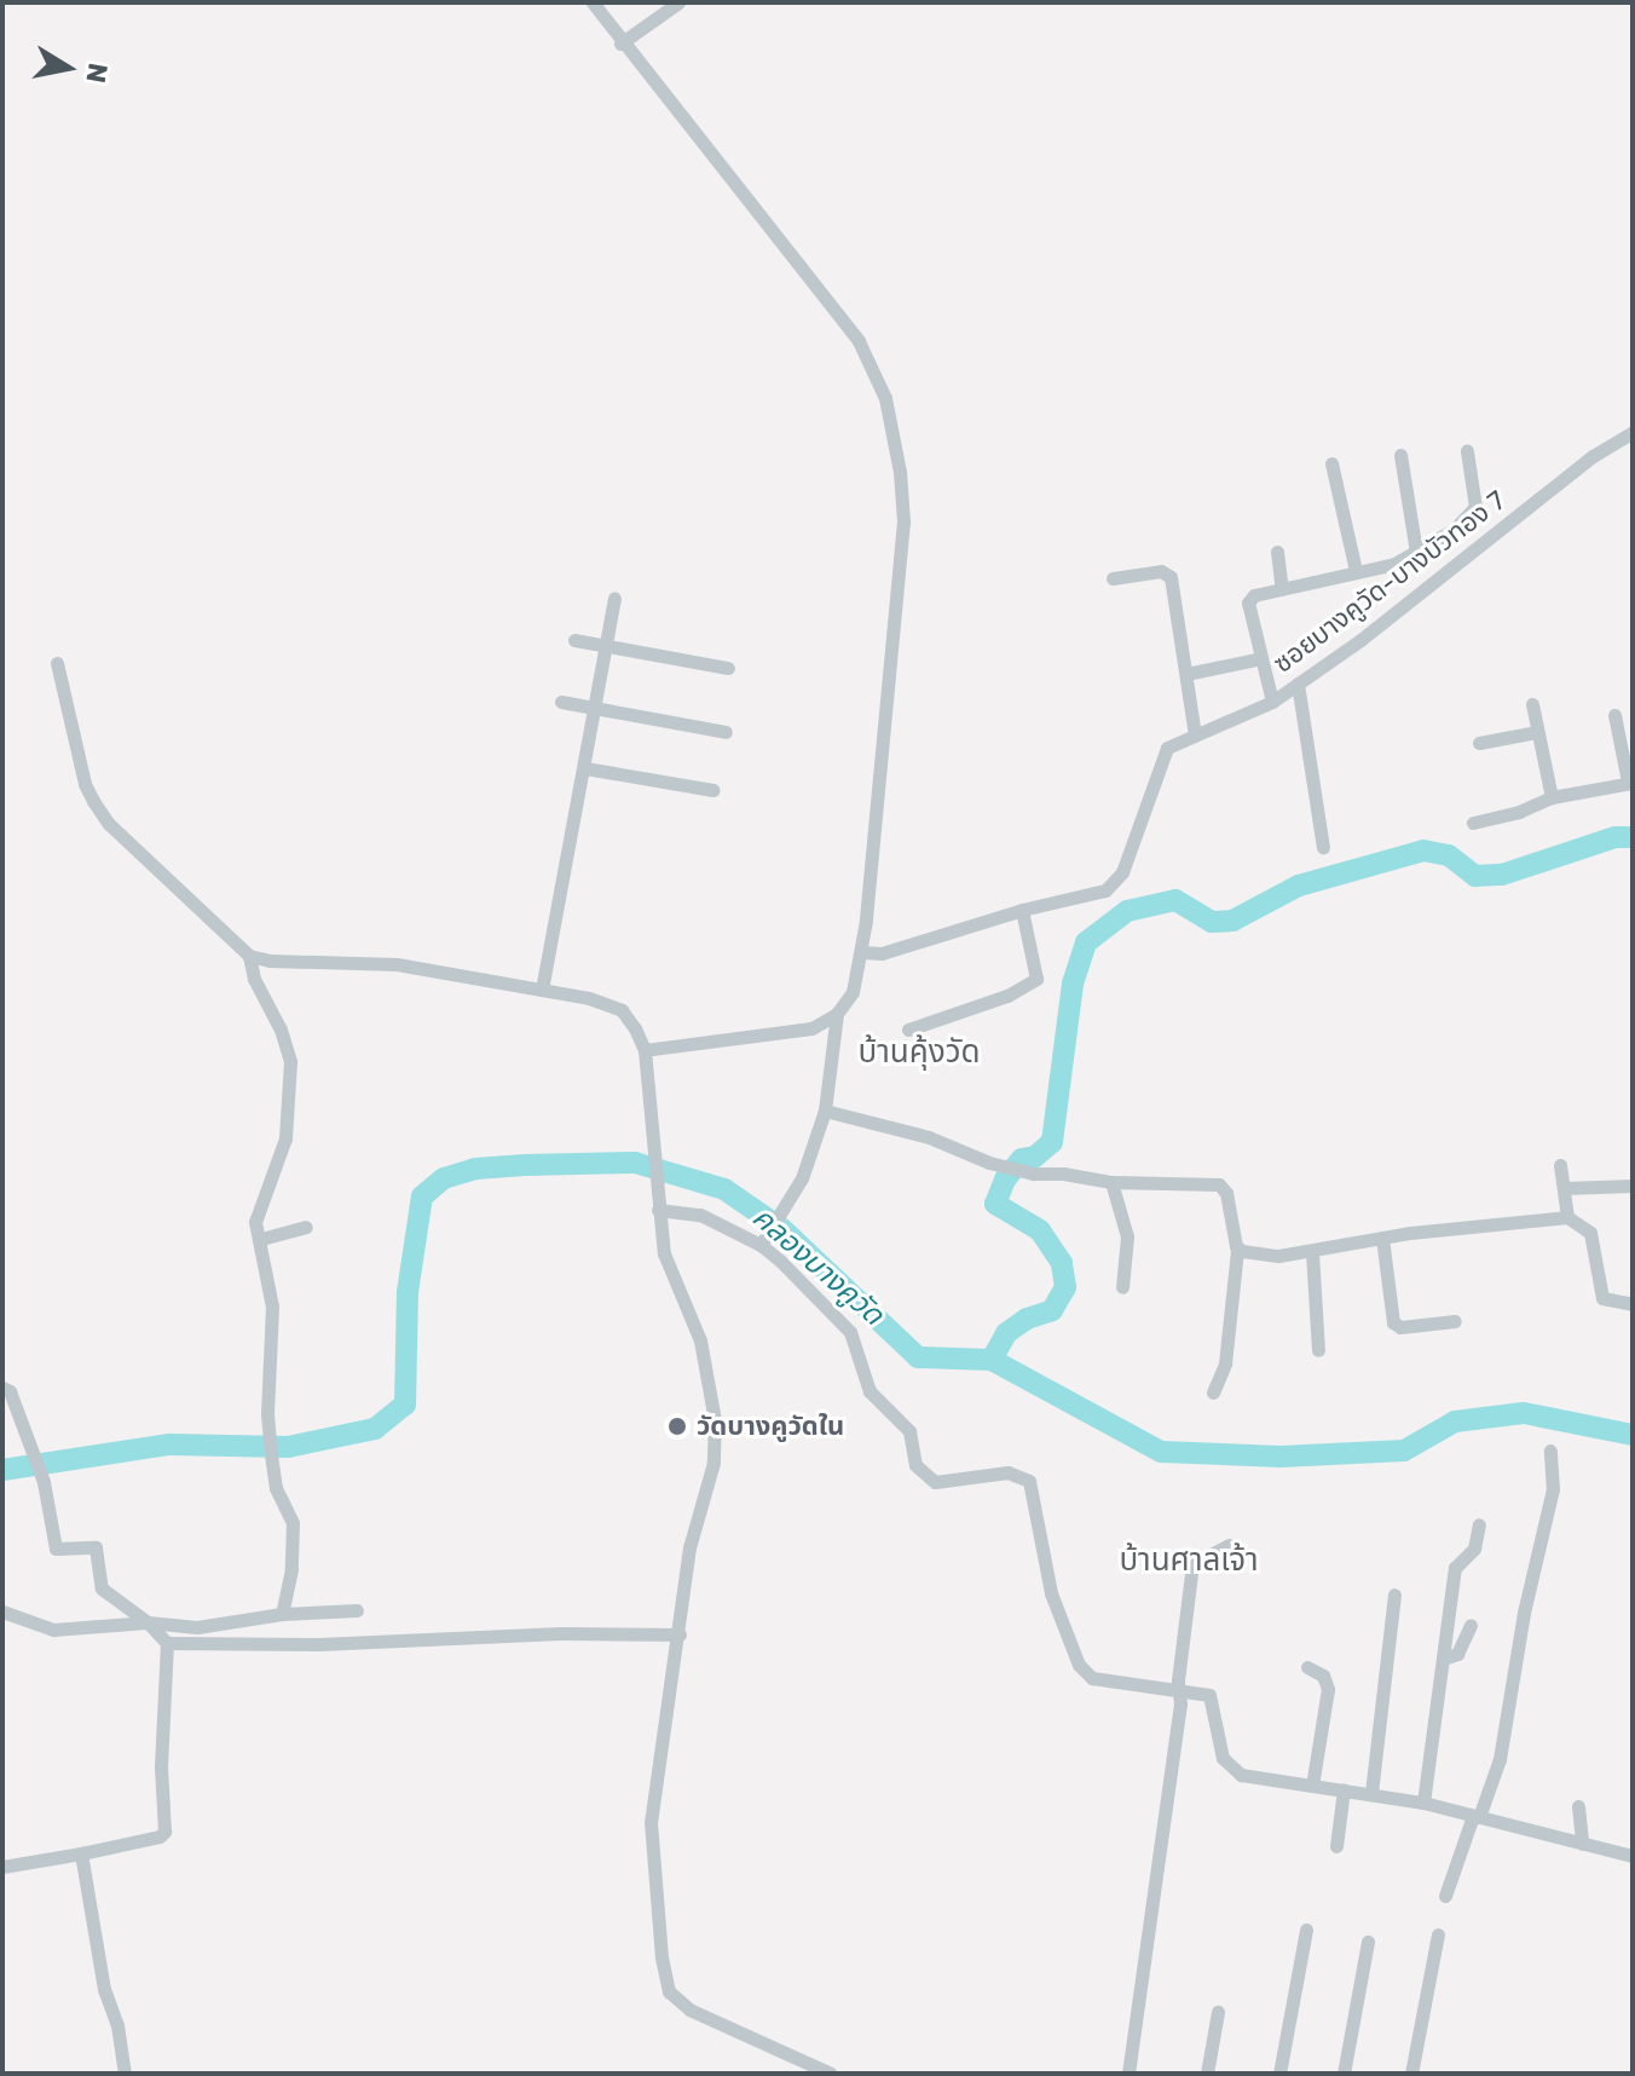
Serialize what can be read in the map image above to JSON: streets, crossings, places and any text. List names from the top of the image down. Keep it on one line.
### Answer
{"streets":{"street":["ซอยบางคูวัด-บางบัวทอง 7"]},"districts":["บ้านคุ้งวัด","บ้านศาลเจ้า"],"water":["คลองบางคูวัด"],"places":["วัดบางคูวัดใน"],"north":"right"}
